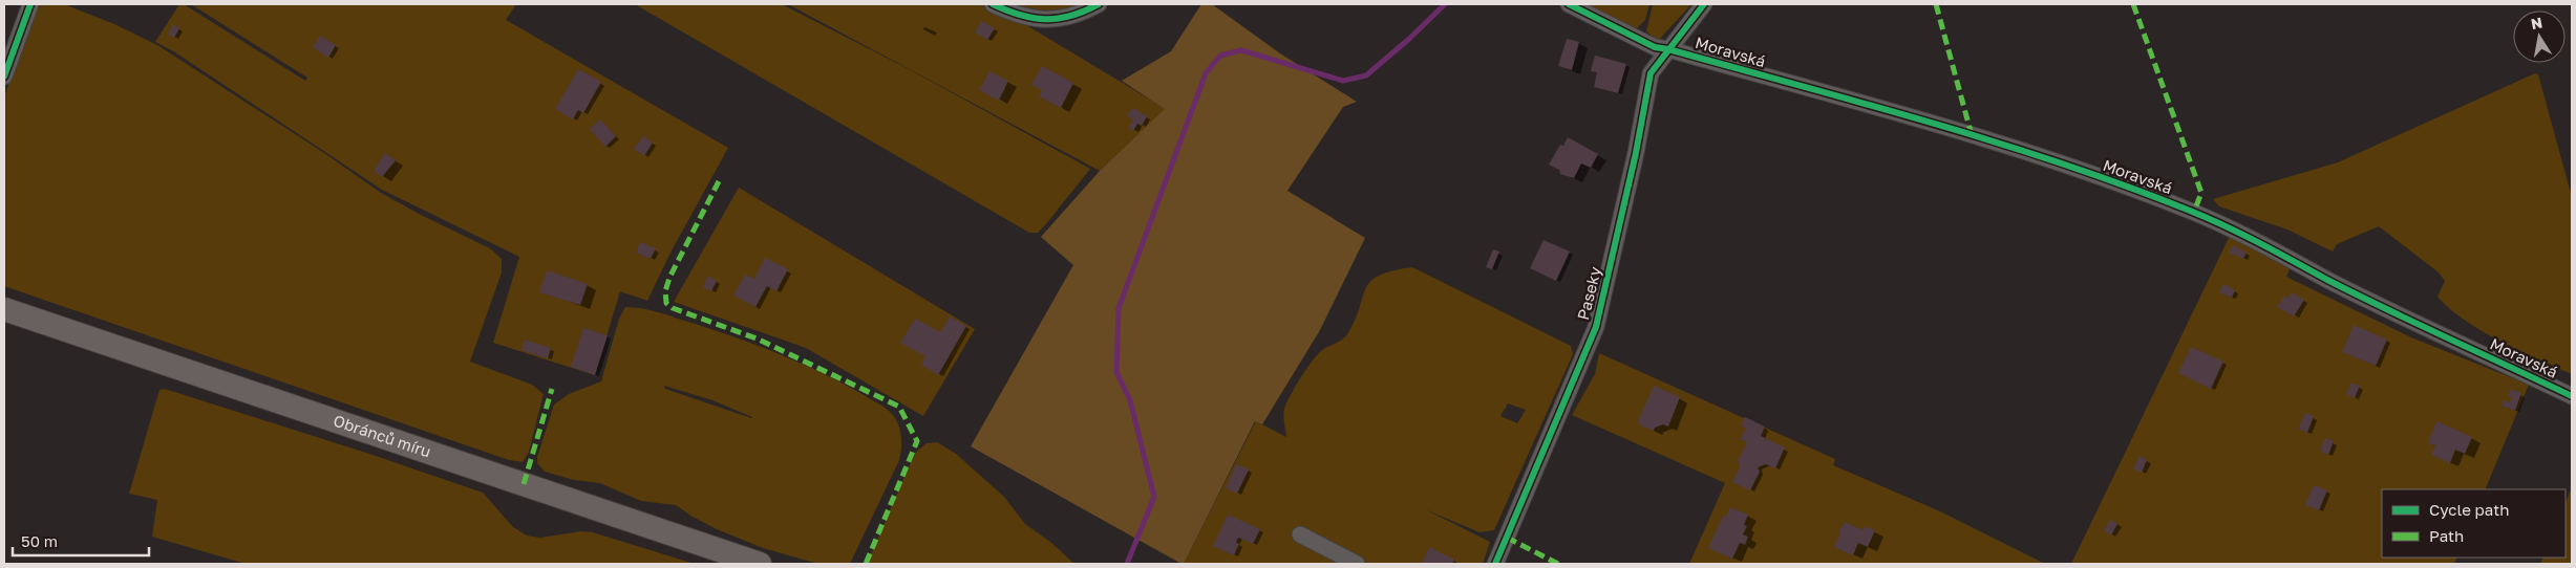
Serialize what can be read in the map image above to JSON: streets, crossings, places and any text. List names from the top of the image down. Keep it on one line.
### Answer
{"streets":{"main road":["Obránců míru"],"street":["Moravská","Paseky"]},"crossings":[["Moravská","Paseky"]],"legend":["Cycle path","Path"],"scale_bar":"50 m","north":"top"}
